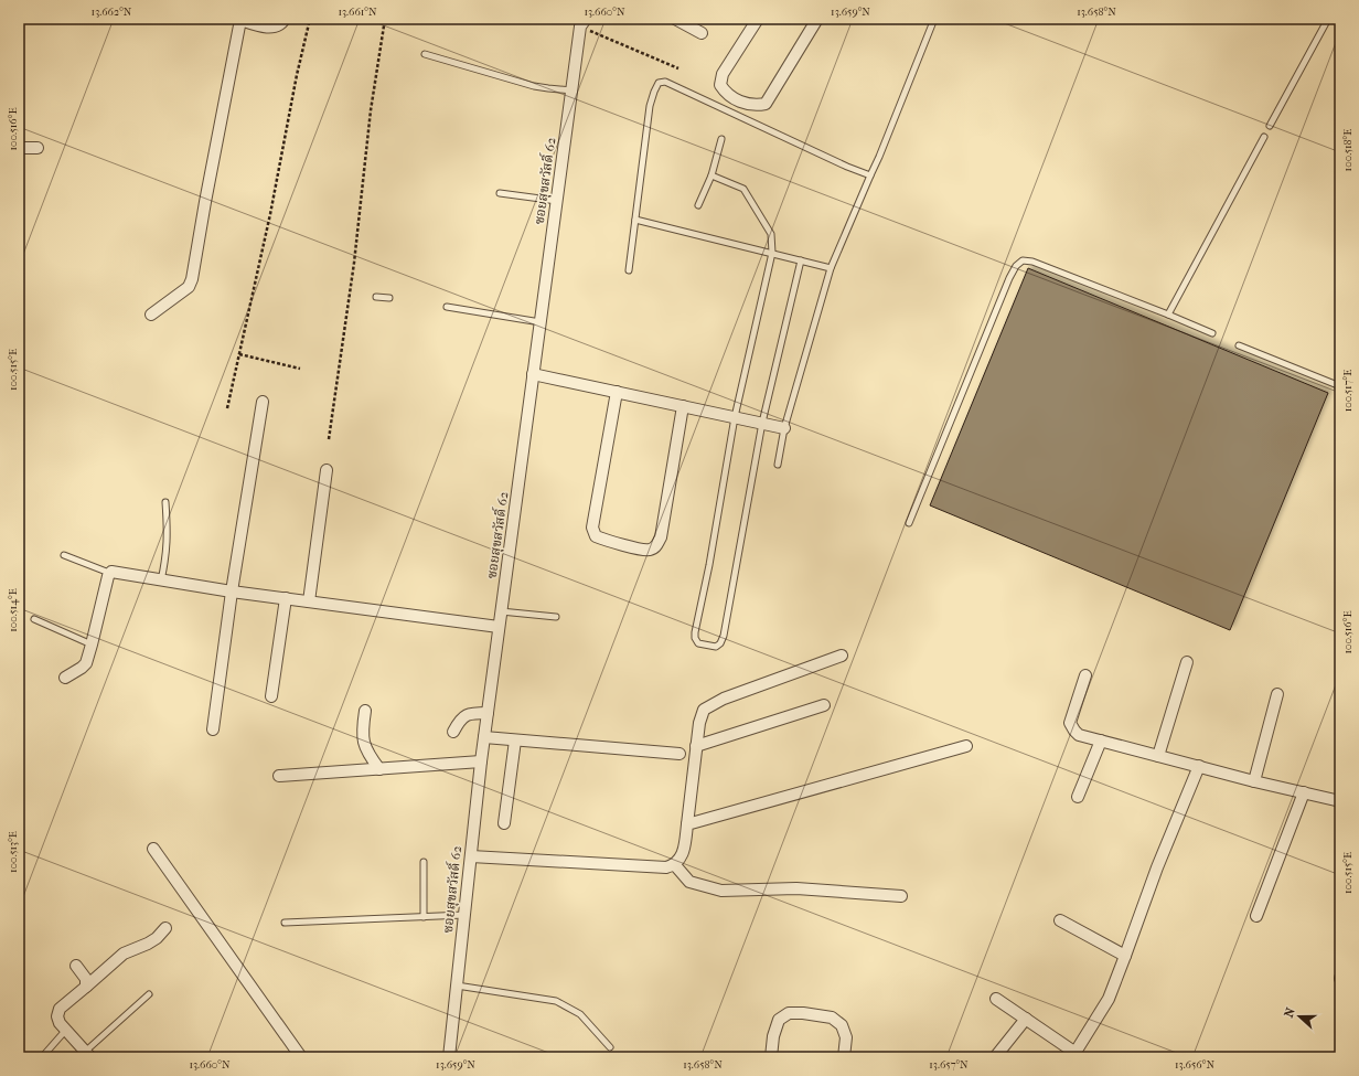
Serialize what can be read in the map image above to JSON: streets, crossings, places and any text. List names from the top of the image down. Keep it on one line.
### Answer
{"streets":{"street":["ซอยสุขสวัสดิ์ 62"]},"north":"left","coordinates":["13.662°N","13.661°N","13.660°N","13.659°N","13.658°N","100.516°E","100.518°E","100.515°E","100.517°E","100.514°E","100.513°E","13.657°N","13.656°N"]}
